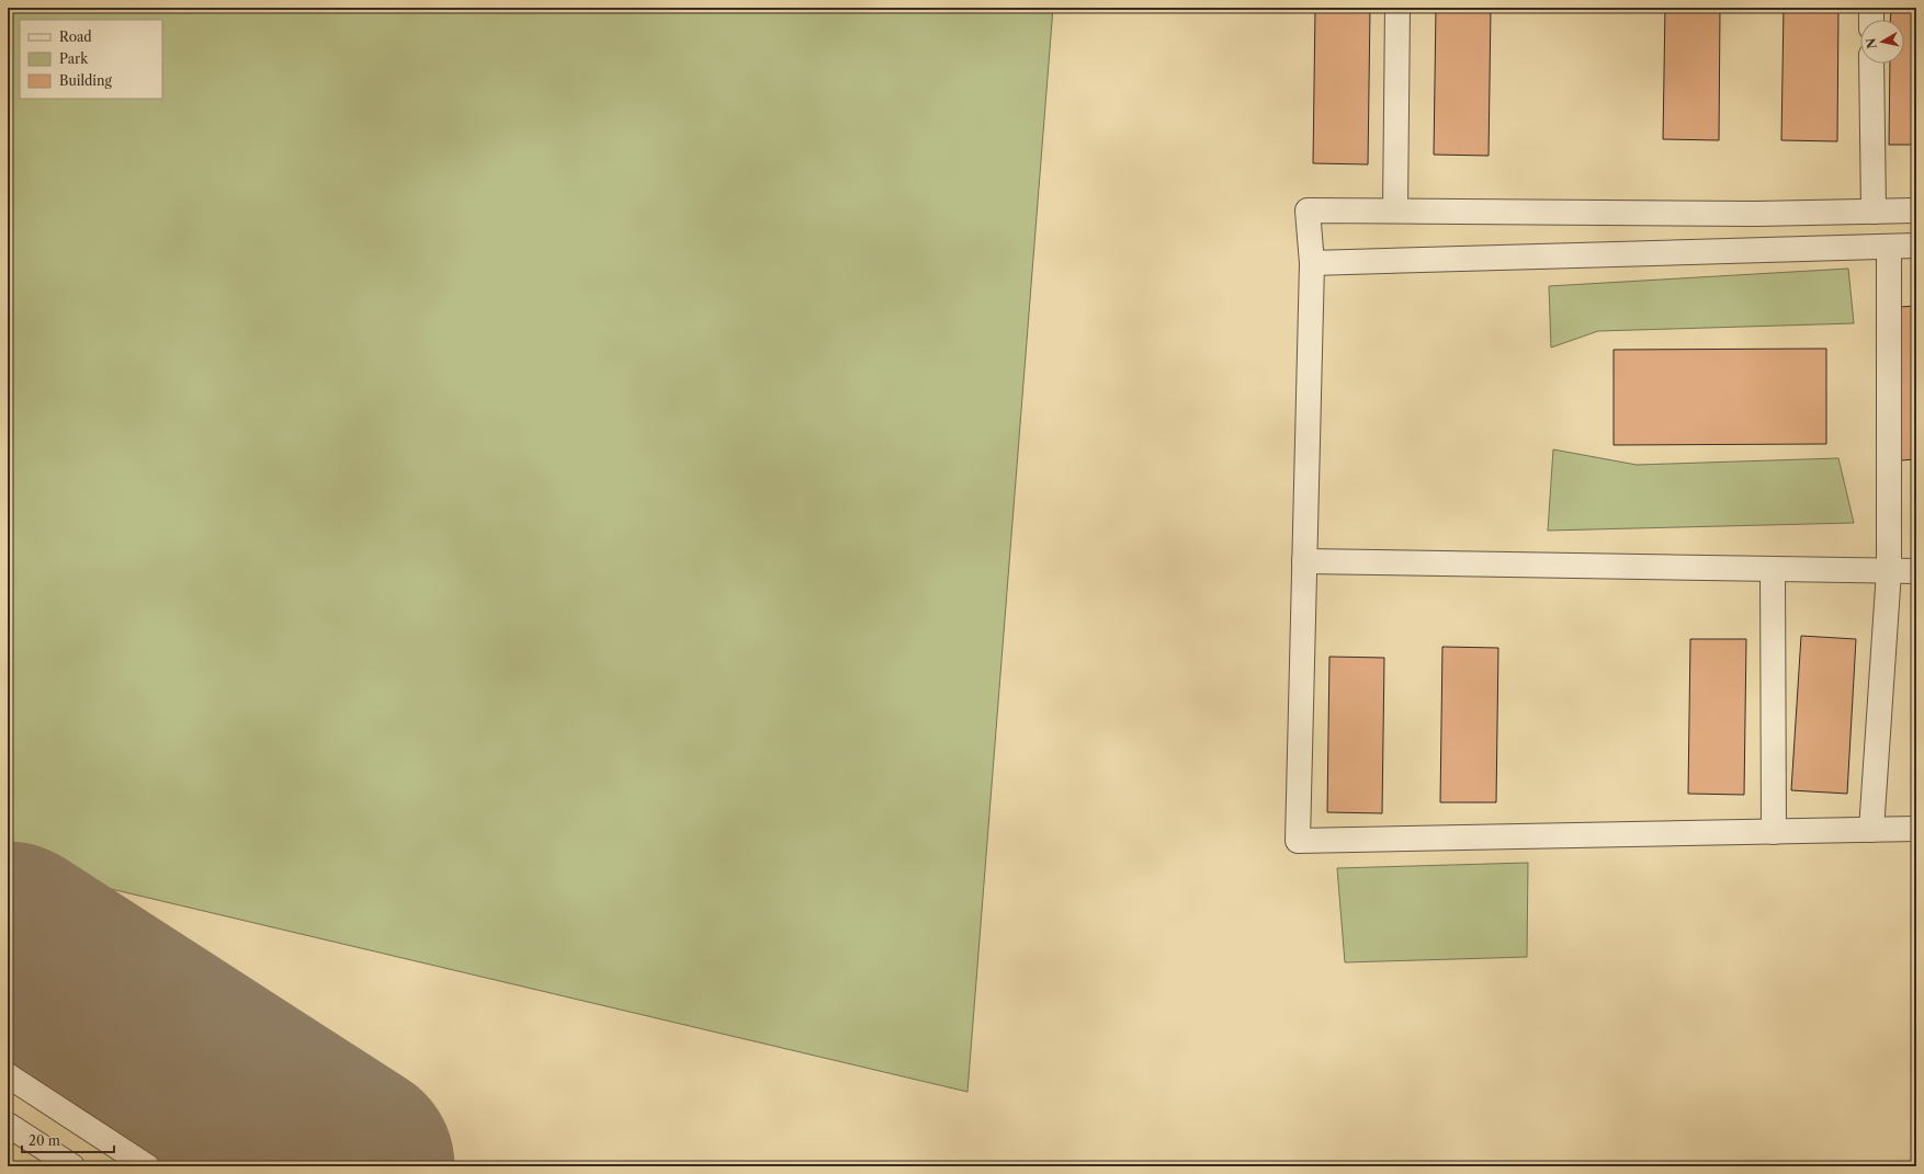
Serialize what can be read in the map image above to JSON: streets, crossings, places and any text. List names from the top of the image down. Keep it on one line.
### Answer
{"legend":["Road","Park","Building"],"scale_bar":"20 m","north":"left"}
